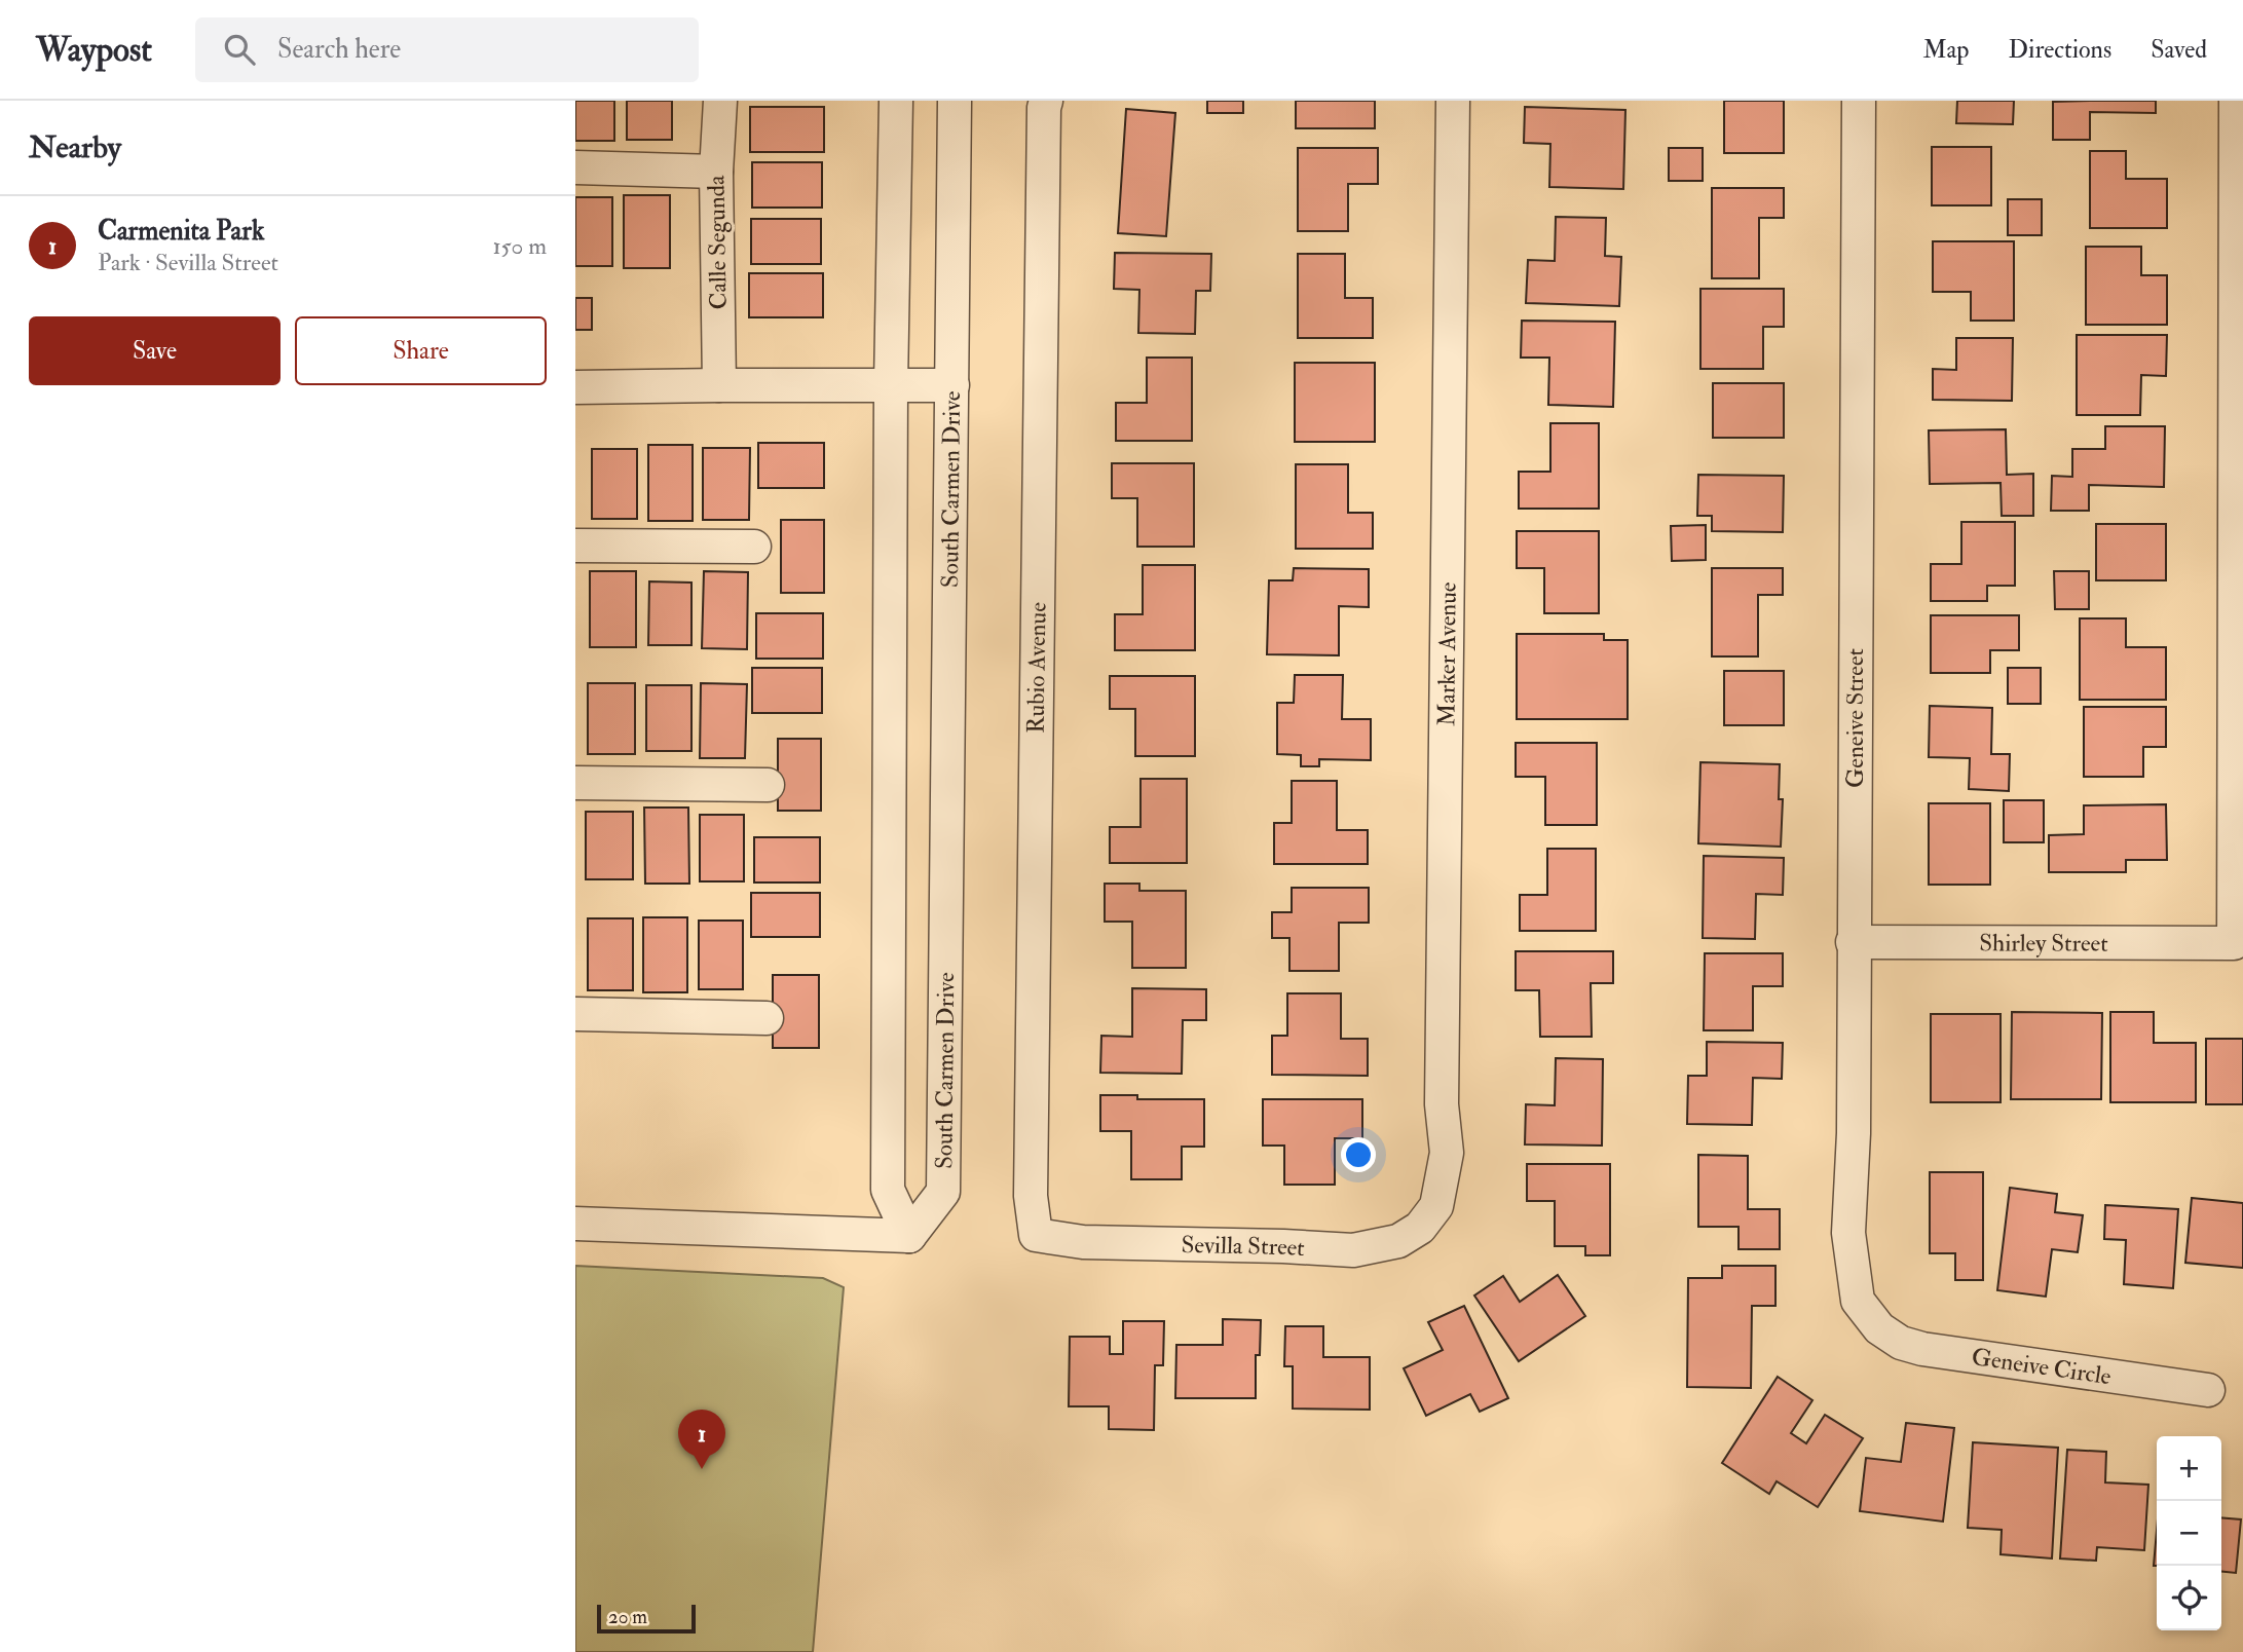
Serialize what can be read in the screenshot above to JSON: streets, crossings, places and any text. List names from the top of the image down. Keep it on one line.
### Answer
{"streets":{"street":["Calle Segunda","South Carmen Drive","Marker Avenue","Rubio Avenue","Geneive Street","Shirley Street","Sevilla Street","Geneive Circle"]},"crossings":[["Marker Avenue","Sevilla Street"],["Rubio Avenue","Sevilla Street"],["Geneive Street","Shirley Street"],["Geneive Street","Geneive Circle"]],"scale_bar":"20 m","page":{"header":"Waypost","search":"Search here","nav":["Map","Directions","Saved"],"heading":"Nearby","list":[{"mark":"1","name":"Carmenita Park","note":"Park · Sevilla Street","value":"150 m"}],"buttons":["Save","Share"],"pins":"1","map_buttons":["+","−"],"scale":"20 m"}}
